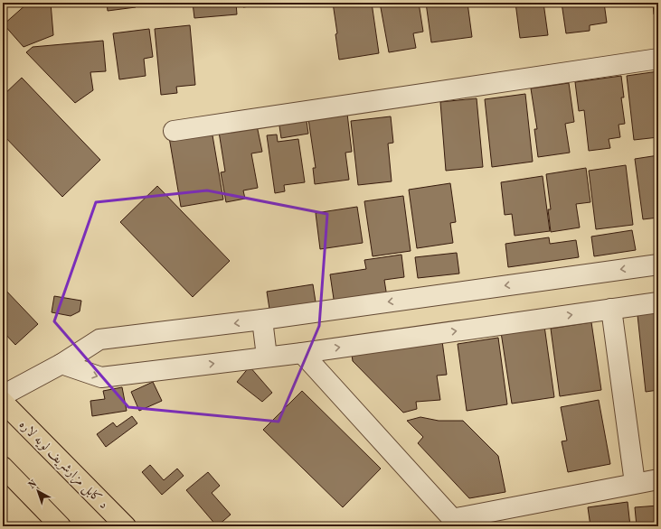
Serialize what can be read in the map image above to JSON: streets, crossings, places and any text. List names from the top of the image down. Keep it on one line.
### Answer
{"streets":{"highway":["د کابل مزارشریف لویه لاره"]},"north":"top left"}
